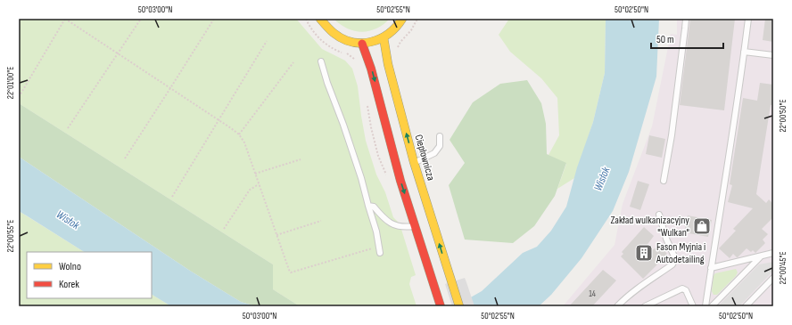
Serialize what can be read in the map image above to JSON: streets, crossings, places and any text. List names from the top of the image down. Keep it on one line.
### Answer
{"streets":{"main road":["Ciepłownicza"]},"water":["Wisłok"],"places":{"shop":["Zakład wulkanizacyjny \"Wulkan\""],"building":["Fason Myjnia i Autodetailing"]},"house_numbers":["14"],"legend":["Wolno","Korek"],"scale_bar":"50 m","coordinates":["50°03'00\"N","50°02'55\"N","50°02'50\"N","22°01'00\"E","22°00'50\"E","22°00'55\"E","22°00'45\"E"]}
